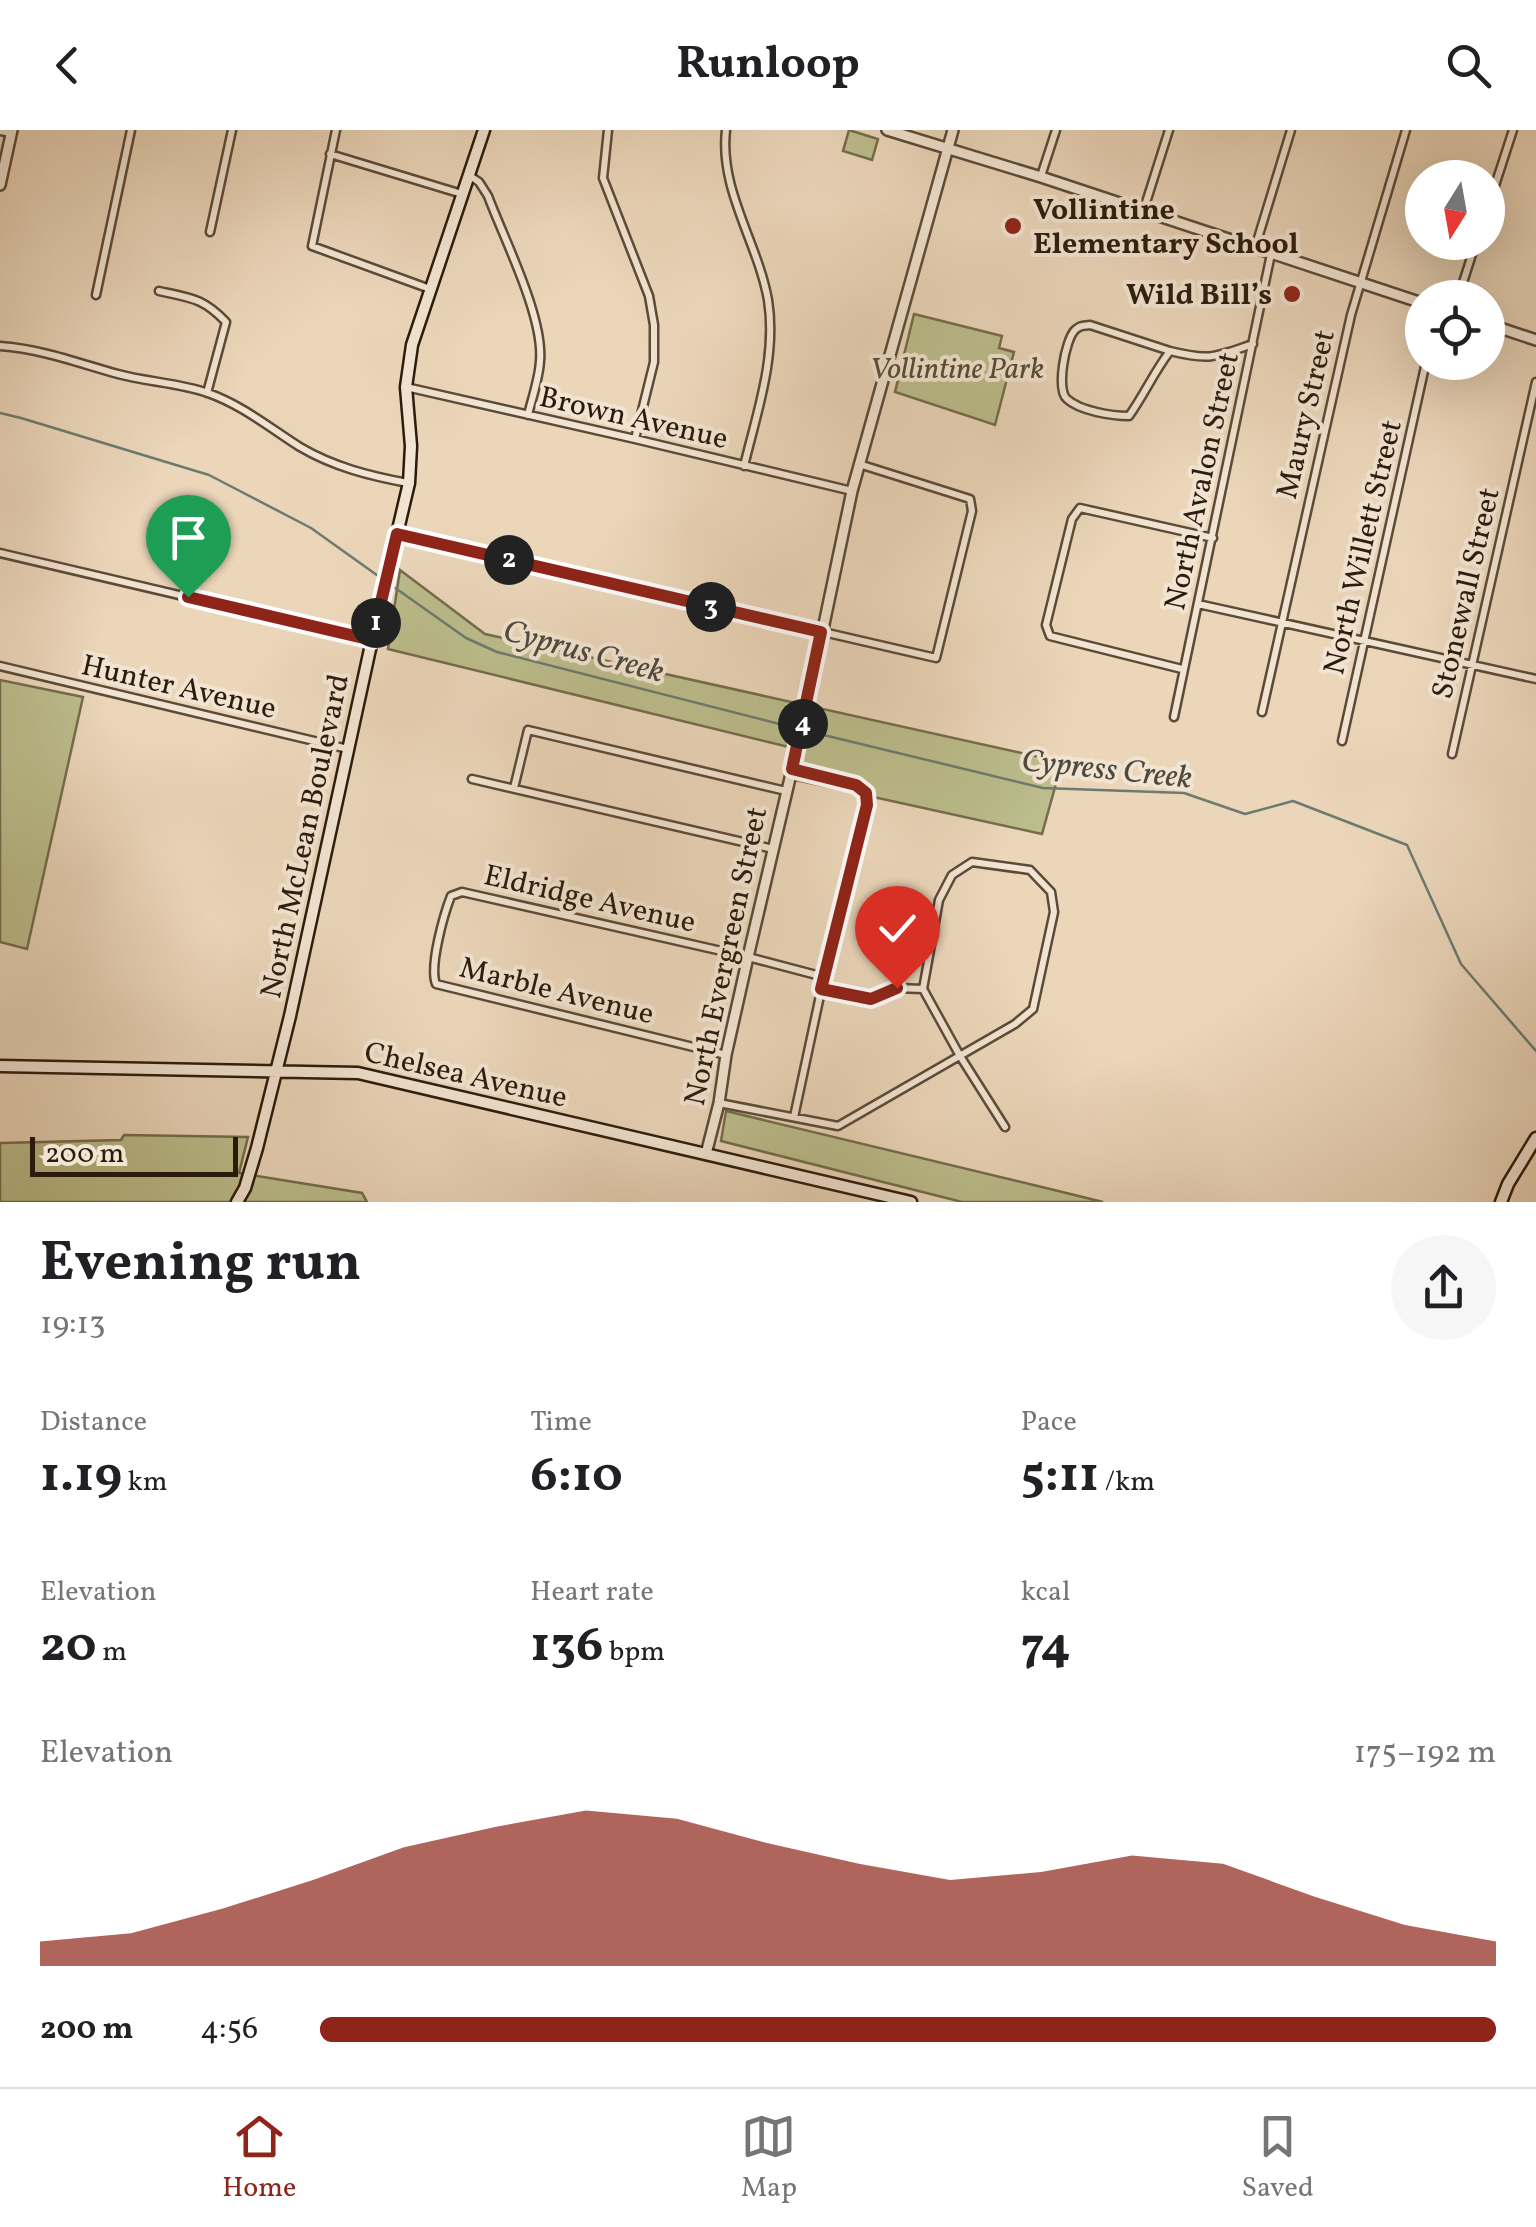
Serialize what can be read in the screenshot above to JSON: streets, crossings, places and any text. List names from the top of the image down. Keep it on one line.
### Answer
{"streets":{"main road":["North McLean Boulevard","Chelsea Avenue"],"street":["Maury Street","Brown Avenue","North Avalon Street","North Willett Street","Stonewall Street","Hunter Avenue","Eldridge Avenue","North Evergreen Street","Marble Avenue"]},"crossings":[["Brown Avenue","North McLean Boulevard"],["Brown Avenue","North Evergreen Street"],["Hunter Avenue","North McLean Boulevard"],["North McLean Boulevard","Chelsea Avenue"],["Eldridge Avenue","North Evergreen Street"],["Eldridge Avenue","Marble Avenue"],["North Evergreen Street","Marble Avenue"],["North Evergreen Street","Chelsea Avenue"]],"water":["Cyprus Creek","Cypress Creek"],"parks":["Vollintine Park"],"places":["Vollintine Elementary School","Wild Bill’s"],"scale_bar":"200 m","north":"bottom","page":{"header":"Runloop","pins":["2","3","1","4"],"scale":"200 m","heading":["Evening run","19:13"],"stats":[["Distance","1.19 km"],["Time","6:10"],["Pace","5:11 /km"],["Elevation","20 m"],["Heart rate","136 bpm"],["kcal","74"]],"chart":["Elevation","175–192 m"],"list":[{"name":"200 m","note":"4:56"}],"tabs":["Home","Map","Saved"]}}
